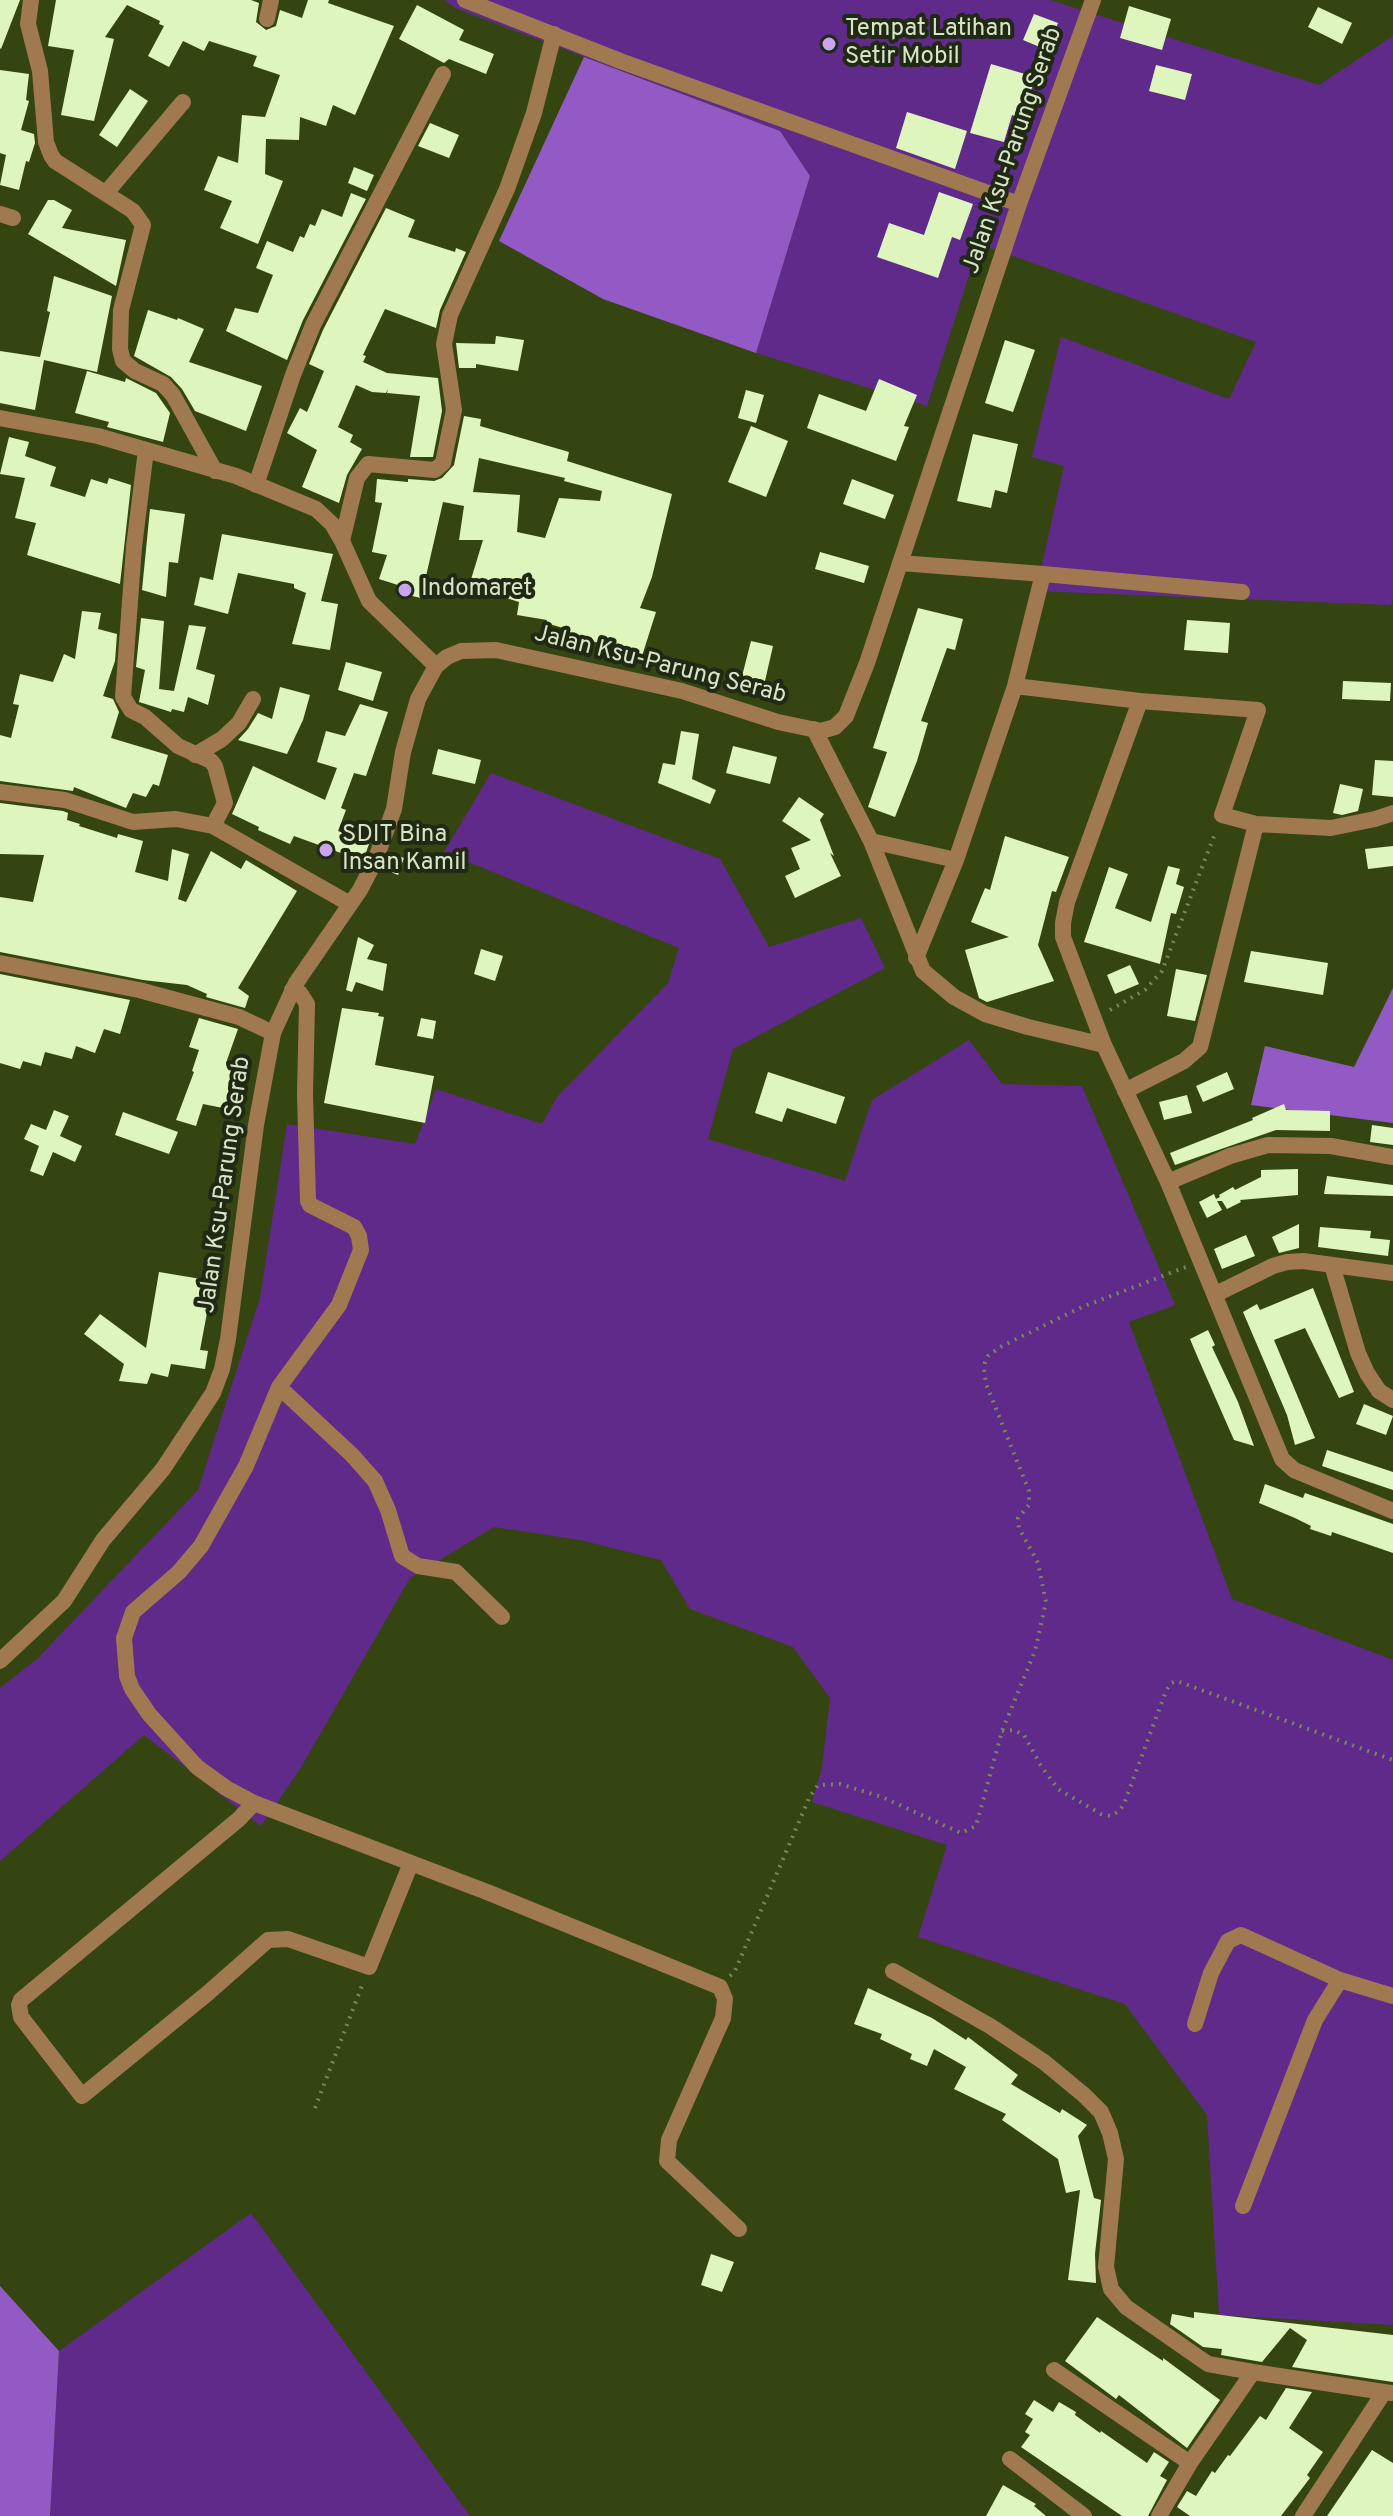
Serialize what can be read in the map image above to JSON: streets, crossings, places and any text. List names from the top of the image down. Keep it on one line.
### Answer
{"streets":{"street":["Jalan Ksu-Parung Serab"]},"places":["Tempat Latihan Setir Mobil","Indomaret","SDIT Bina Insan Kamil"]}
